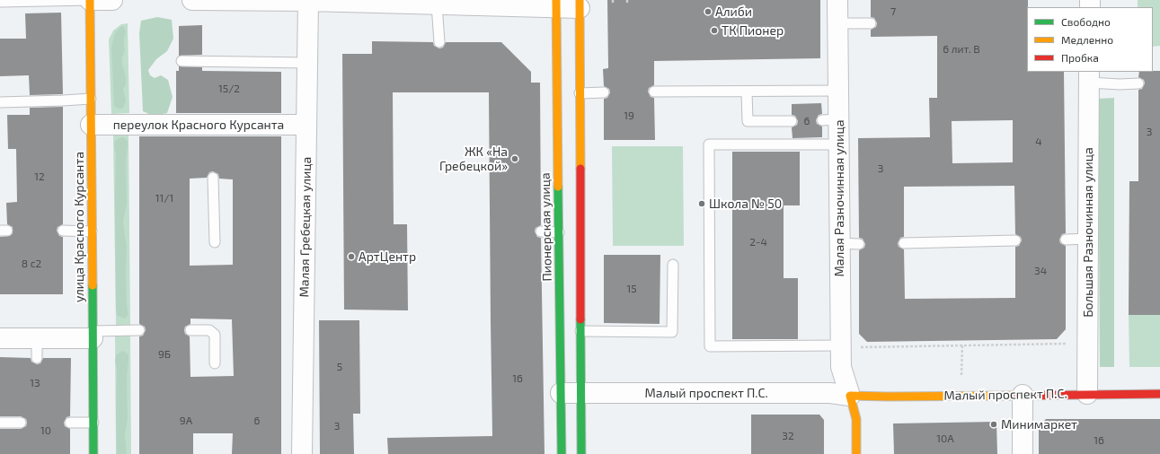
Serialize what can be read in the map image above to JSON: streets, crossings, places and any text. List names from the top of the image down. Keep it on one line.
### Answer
{"streets":{"street":["переулок Красного Курсанта","Малая Разночинная улица","улица Красного Курсанта","Малая Гребецкая улица","Пионерская улица","Большая Разночинная улица","Малый проспект П.С."]},"crossings":[["переулок Красного Курсанта","улица Красного Курсанта"],["переулок Красного Курсанта","Малая Гребецкая улица"],["Малая Разночинная улица","Малый проспект П.С."],["Пионерская улица","Малый проспект П.С."],["Большая Разночинная улица","Малый проспект П.С."]],"places":["Алиби","ТК Пионер","ЖК «На Гребецкой»","Школа № 50","АртЦентр","Минимаркет"],"house_numbers":["7","6 лит. B","15/2","19","6","3","4","3","12","11/1","2-4","8 с2","34","15","9Б","5","16","13","9А","6","3","10","32","10А","16"],"legend":["Свободно","Медленно","Пробка"]}
